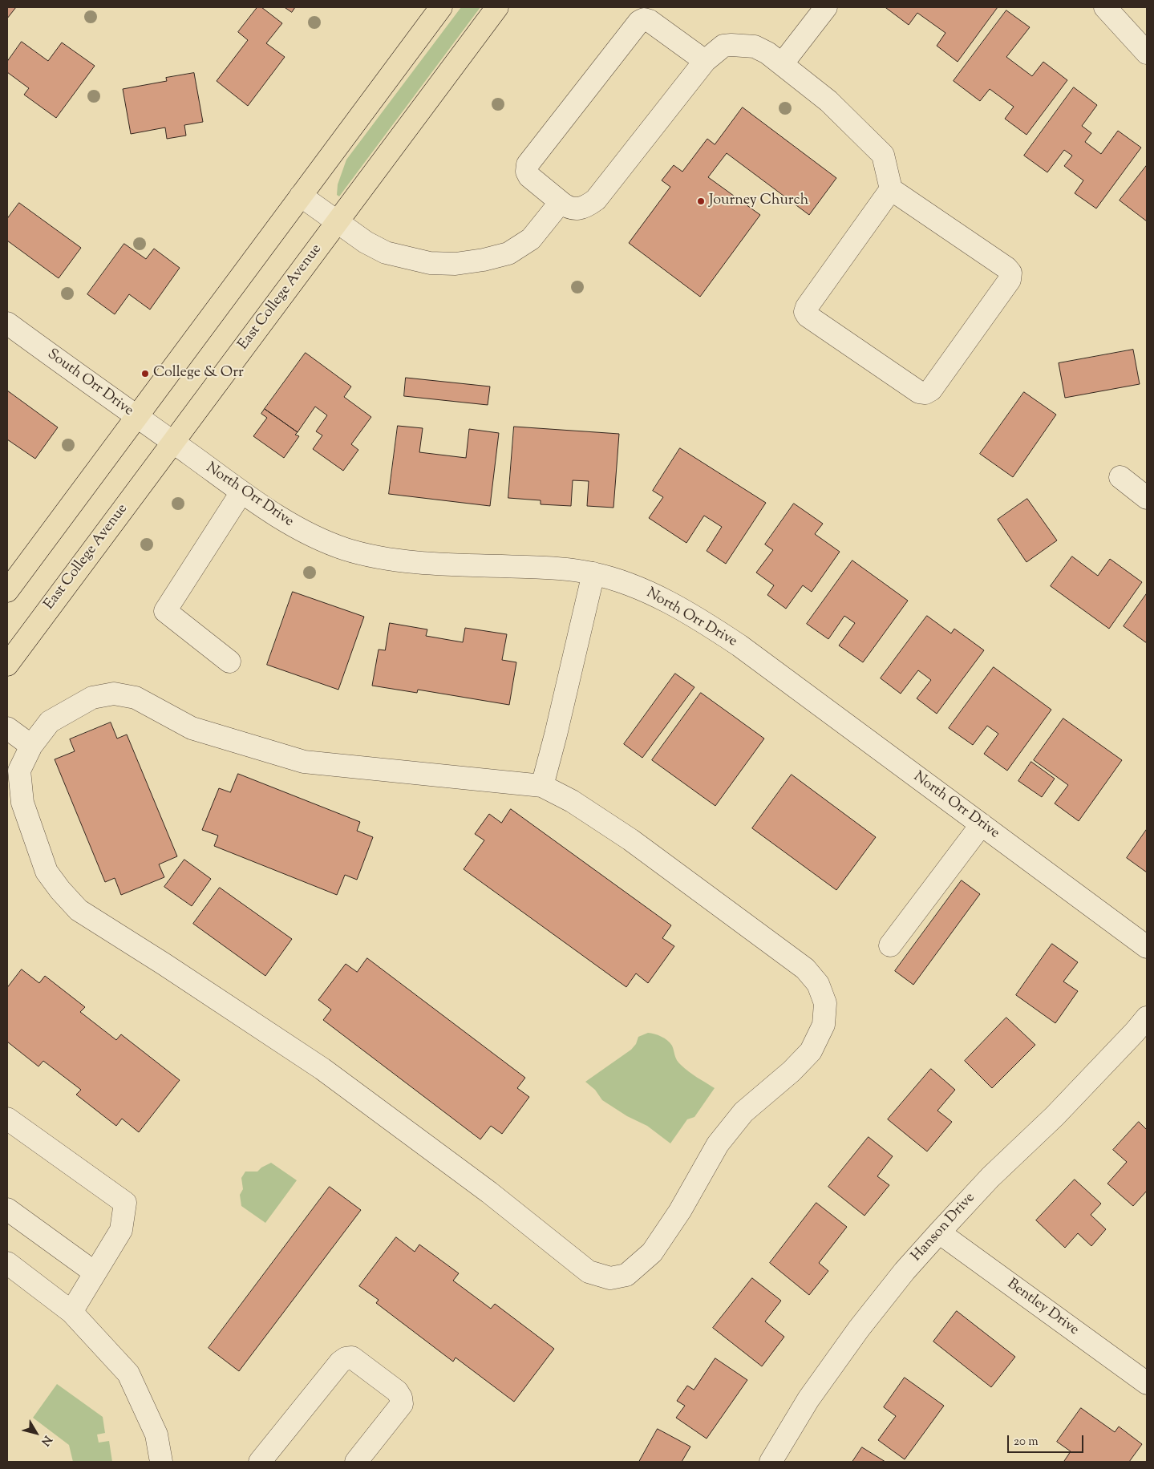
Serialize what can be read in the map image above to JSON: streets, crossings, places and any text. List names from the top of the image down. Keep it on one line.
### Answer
{"streets":{"main road":["East College Avenue"],"street":["South Orr Drive","North Orr Drive","Hanson Drive","Bentley Drive"]},"crossings":[["East College Avenue","South Orr Drive"],["East College Avenue","North Orr Drive"],["South Orr Drive","North Orr Drive"],["Hanson Drive","Bentley Drive"]],"places":["Journey Church","College & Orr"],"scale_bar":"20 m","north":"bottom right"}
